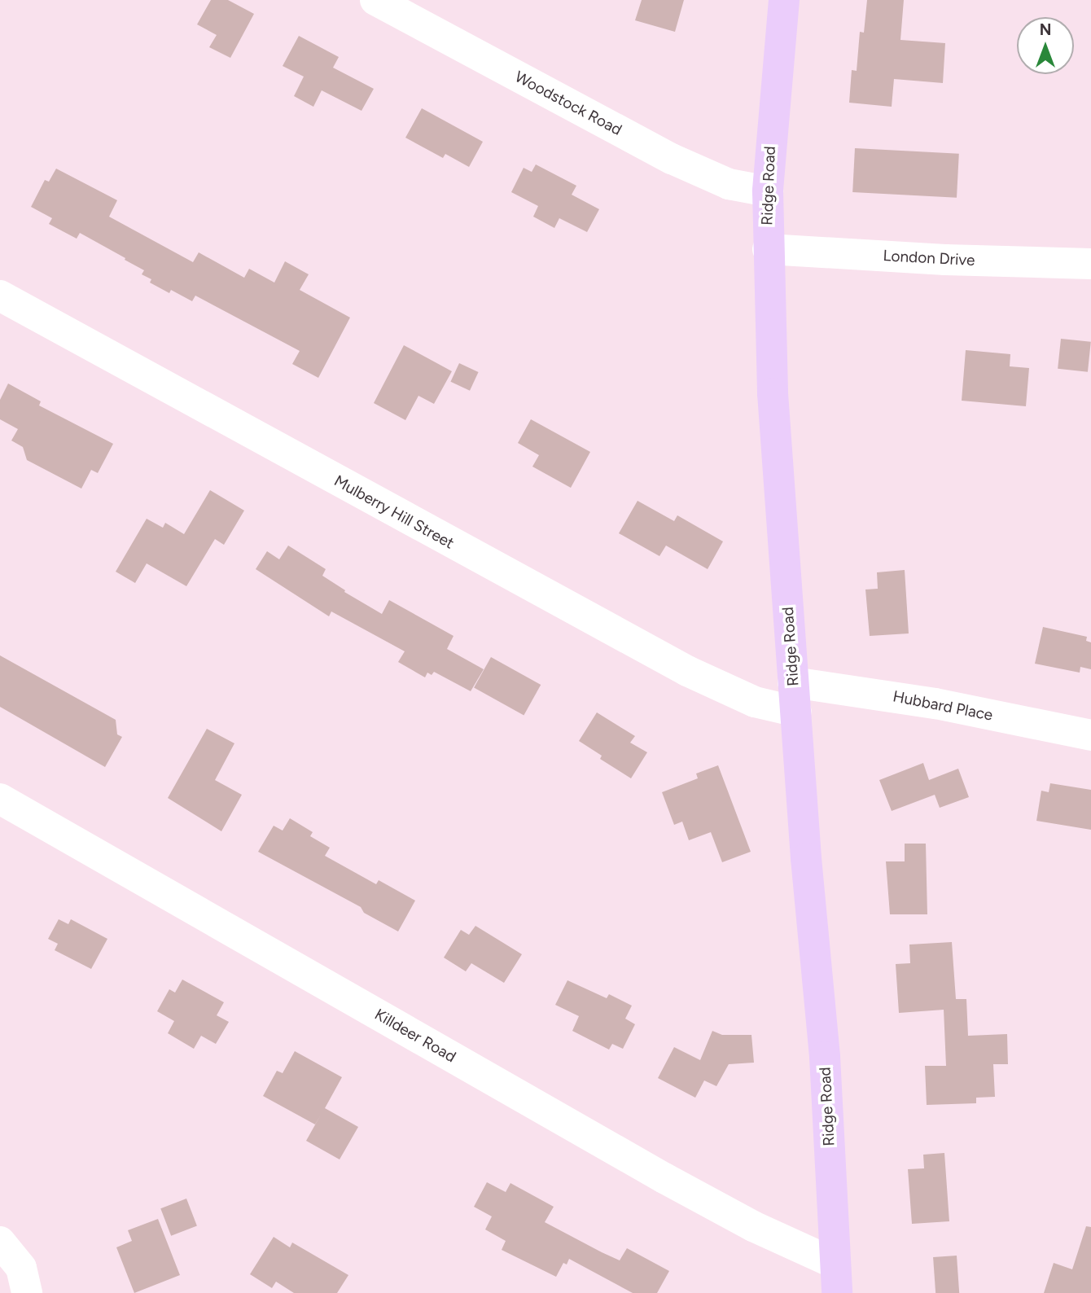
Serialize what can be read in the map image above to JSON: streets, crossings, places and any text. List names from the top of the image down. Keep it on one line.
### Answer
{"streets":{"main road":["Ridge Road"],"street":["Woodstock Road","London Drive","Mulberry Hill Street","Hubbard Place","Killdeer Road"]},"crossings":[["Woodstock Road","Ridge Road"],["Ridge Road","London Drive"],["Ridge Road","Mulberry Hill Street"],["Ridge Road","Hubbard Place"],["Ridge Road","Killdeer Road"],["Mulberry Hill Street","Hubbard Place"]],"north":"top"}
